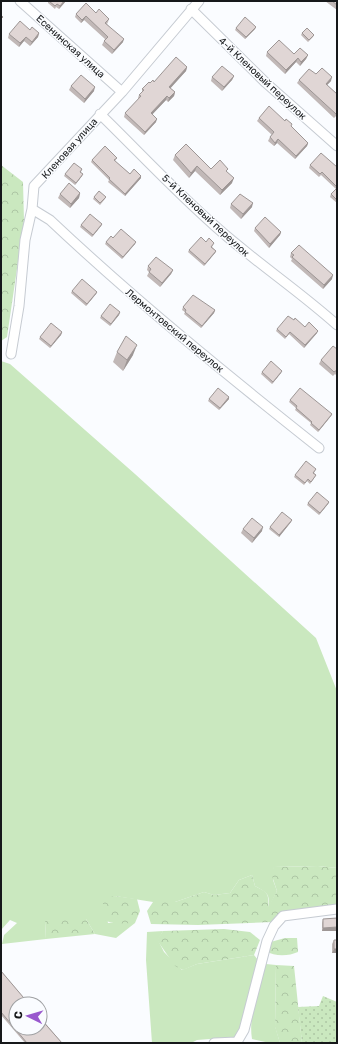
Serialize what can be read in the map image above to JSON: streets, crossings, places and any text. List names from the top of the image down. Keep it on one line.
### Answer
{"streets":{"street":["Есенинская улица","4-й Кленовый переулок","Кленовая улица","5-й Кленовый переулок","Лермонтовский переулок"]},"crossings":[["Есенинская улица","Кленовая улица"],["4-й Кленовый переулок","Кленовая улица"],["Кленовая улица","5-й Кленовый переулок"],["Кленовая улица","Лермонтовский переулок"]],"north":"left"}
